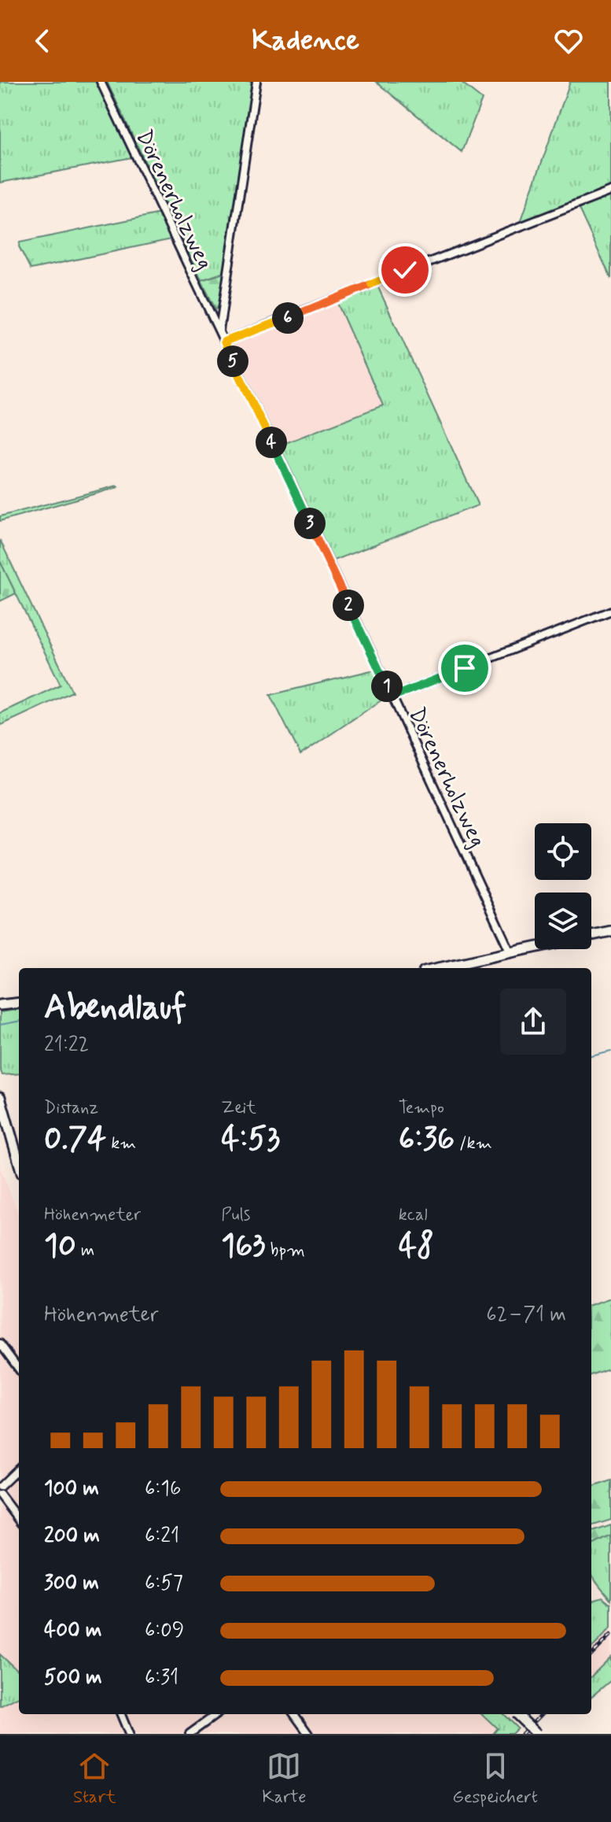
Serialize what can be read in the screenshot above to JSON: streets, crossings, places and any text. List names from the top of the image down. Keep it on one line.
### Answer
{"streets":{"street":["Dörenerholzweg"]},"page":{"header":"Kadence","pins":["6","5","4","3","2","1"],"heading":["Abendlauf","21:22"],"stats":[["Distanz","0.74 km"],["Zeit","4:53"],["Tempo","6:36 /km"],["Höhenmeter","10 m"],["Puls","163 bpm"],["kcal","48"]],"chart":["Höhenmeter","62–71 m"],"list":[{"name":"100 m","note":"6:16"},{"name":"200 m","note":"6:21"},{"name":"300 m","note":"6:57"},{"name":"400 m","note":"6:09"},{"name":"500 m","note":"6:31"}],"tabs":["Start","Karte","Gespeichert"]}}
